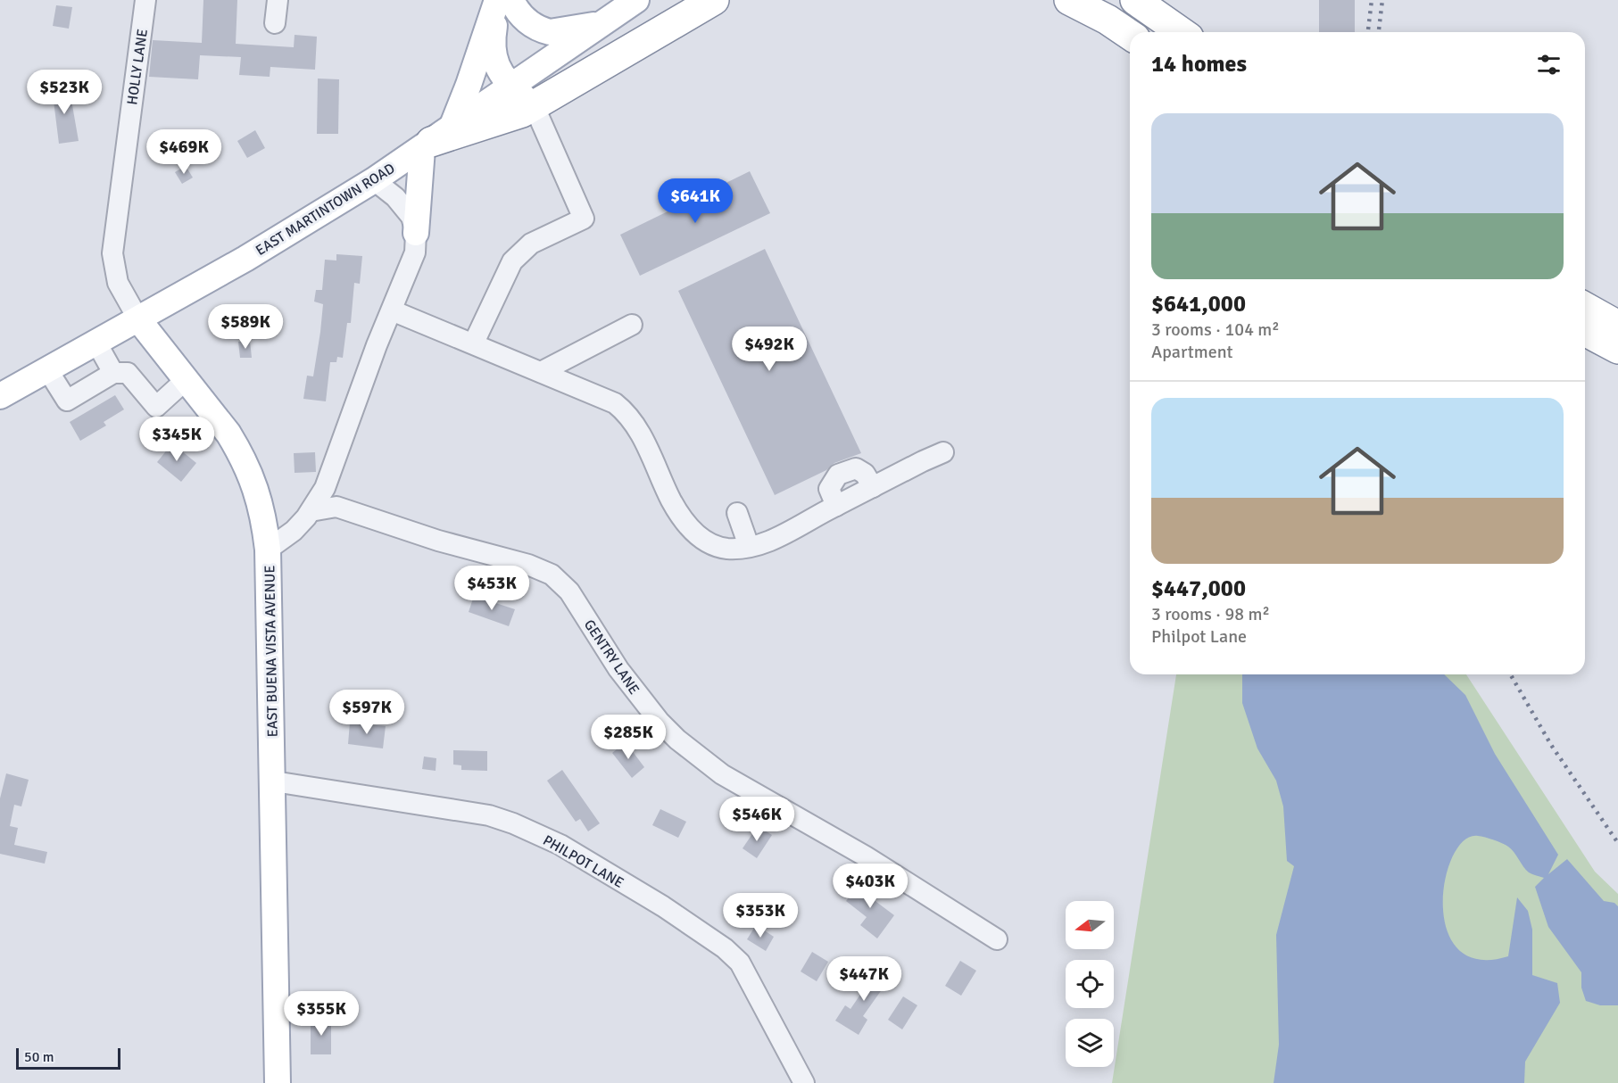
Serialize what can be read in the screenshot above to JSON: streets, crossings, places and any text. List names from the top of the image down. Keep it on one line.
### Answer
{"streets":{"main road":["EAST MARTINTOWN ROAD","EAST BUENA VISTA AVENUE"],"street":["HOLLY LANE","GENTRY LANE","PHILPOT LANE"]},"crossings":[["HOLLY LANE","EAST MARTINTOWN ROAD"],["EAST BUENA VISTA AVENUE","GENTRY LANE"],["EAST BUENA VISTA AVENUE","PHILPOT LANE"]],"scale_bar":"50 m","north":"left","page":{"heading":"14 homes","price":["$523K","$469K","$641K","$589K","$492K","$345K","$453K","$597K","$285K","$546K","$403K","$353K","$447K","$355K"],"list":[{"name":"$641,000","note":"3 rooms · 104 m² · Apartment"},{"name":"$447,000","note":"3 rooms · 98 m² · Philpot Lane"}],"scale":"50 m"}}
